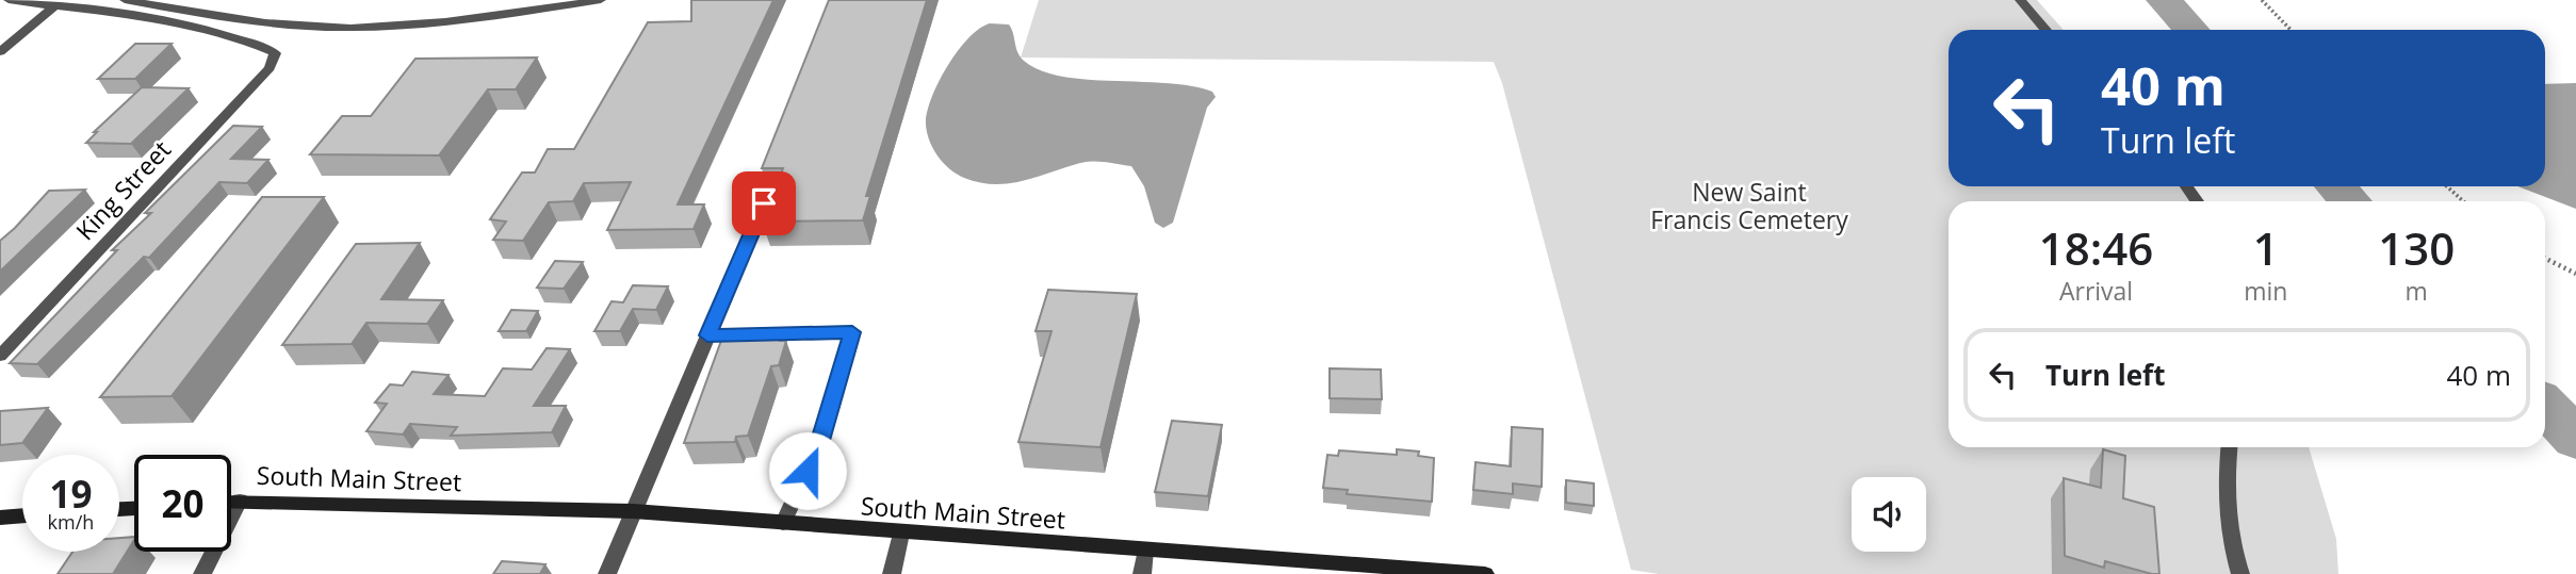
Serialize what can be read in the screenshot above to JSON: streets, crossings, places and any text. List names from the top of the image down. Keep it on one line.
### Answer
{"streets":{"main road":["South Main Street"],"street":["King Street"]},"parks":["New Saint Francis Cemetery"],"page":{"turn":["40 m","Turn left"],"eta":["18:46","Arrival","1","min","130","m"],"list":[{"name":"Turn left","value":"40 m"}],"speed":"19 km/h","limit":"20"}}
